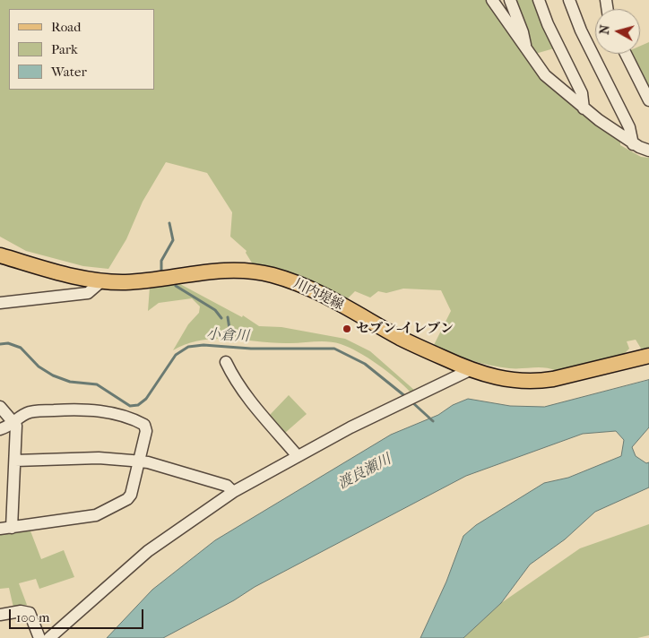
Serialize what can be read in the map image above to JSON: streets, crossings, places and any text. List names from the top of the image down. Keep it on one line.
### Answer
{"streets":{"main road":["川内堤線"]},"water":["小倉川","渡良瀬川"],"places":["セブン-イレブン"],"legend":["Road","Park","Water"],"scale_bar":"100 m","north":"left"}
